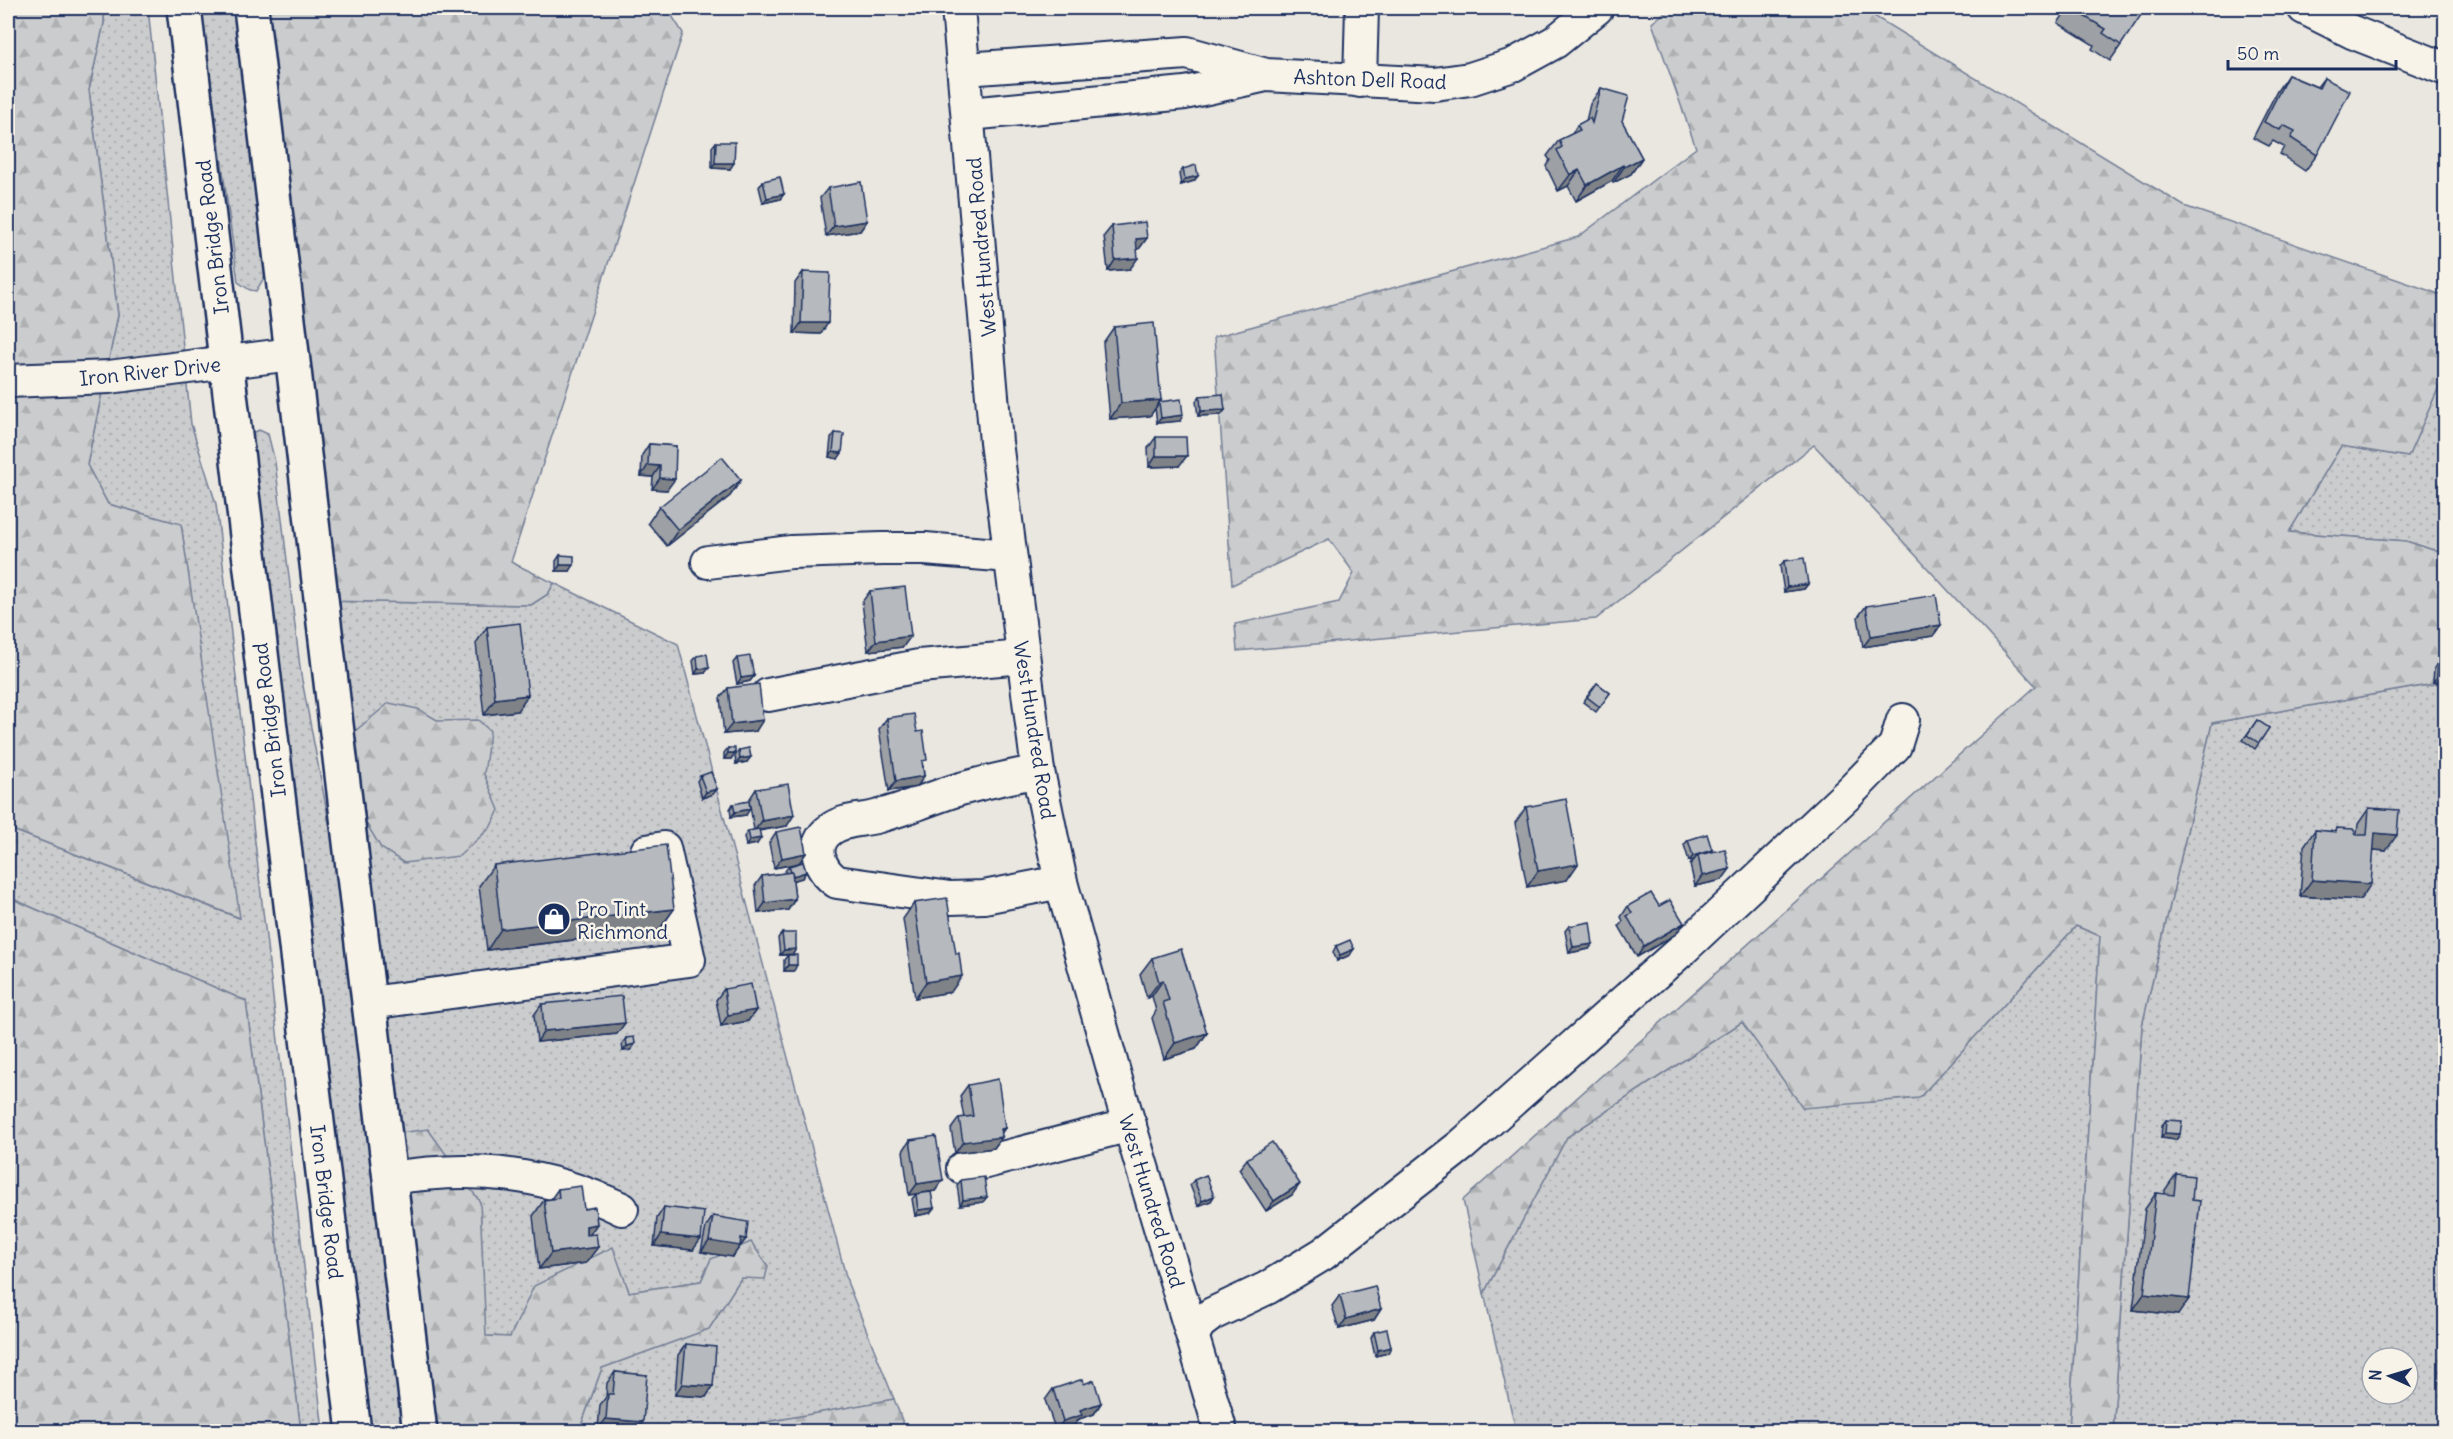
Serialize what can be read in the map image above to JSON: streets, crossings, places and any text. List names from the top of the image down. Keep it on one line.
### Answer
{"streets":{"main road":["Iron Bridge Road"],"street":["Ashton Dell Road","West Hundred Road","Iron River Drive"]},"crossings":[["Ashton Dell Road","West Hundred Road"],["Iron Bridge Road","Iron River Drive"]],"places":{"shop":["Pro Tint Richmond"]},"scale_bar":"50 m","north":"left"}
